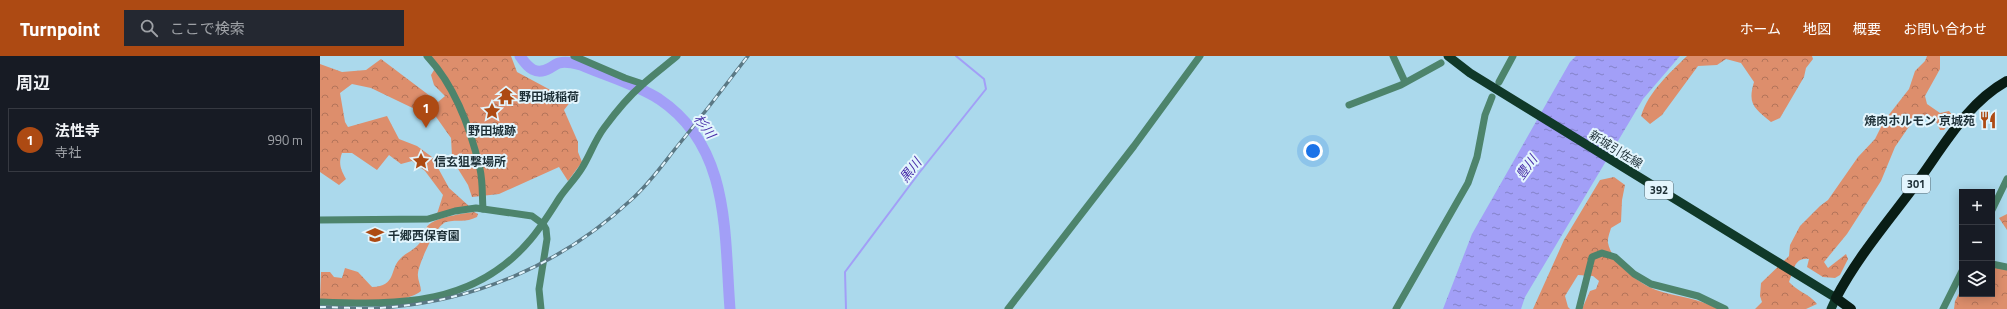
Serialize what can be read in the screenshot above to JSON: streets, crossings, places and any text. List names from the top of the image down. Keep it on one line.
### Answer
{"streets":{"highway":["301"],"main road":["新城引佐線","392"]},"crossings":[["新城引佐線","301"]],"water":["杉川","豊川","黒川"],"places":{"temple":["野田城稲荷"],"place":["野田城跡","信玄狙撃場所"],"restaurant":["焼肉ホルモン 京城苑"],"school or university":["千郷西保育園"]},"page":{"header":"Turnpoint","search":"ここで検索","nav":["ホーム","地図","概要","お問い合わせ"],"heading":"周辺","pins":"1","list":[{"mark":"1","name":"法性寺","note":"寺社","value":"990 m"}],"map_buttons":["+","−"]}}
